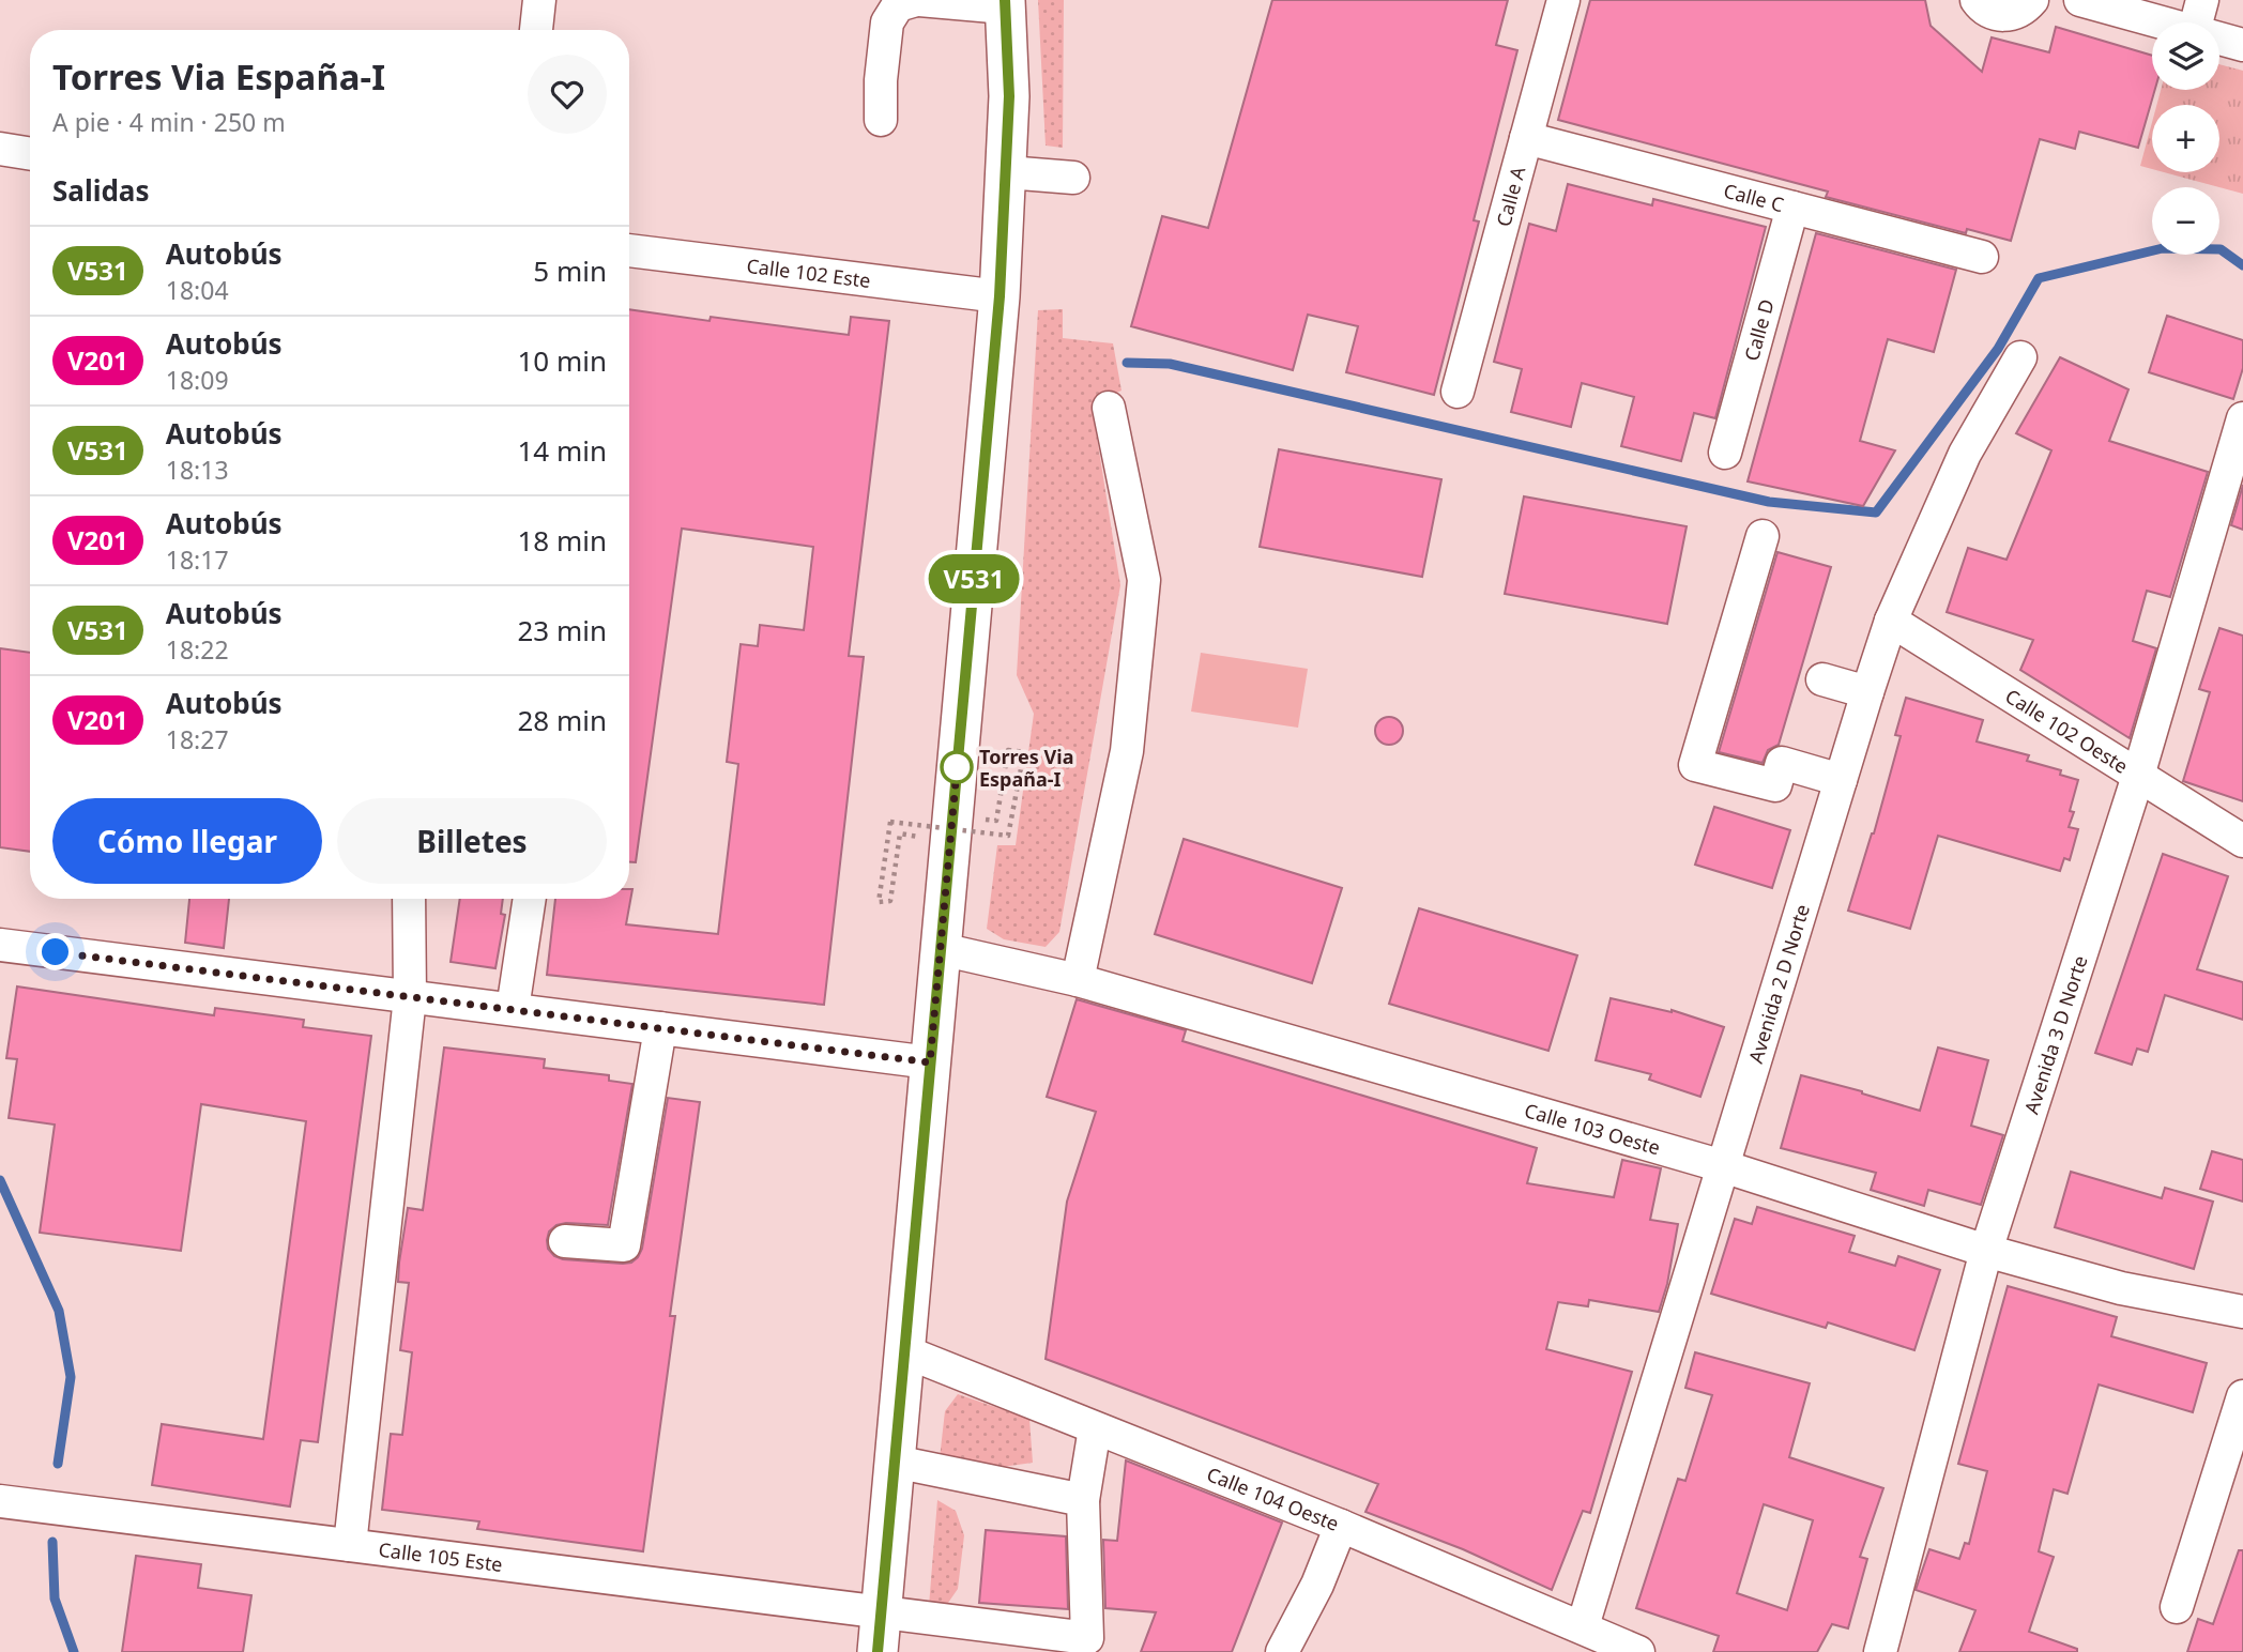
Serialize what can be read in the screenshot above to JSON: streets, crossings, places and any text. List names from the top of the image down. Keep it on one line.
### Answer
{"streets":{"street":["Calle A","Calle C","Calle 102 Este","Calle D","Calle 102 Oeste","Avenida 2 D Norte","Avenida 3 D Norte","Calle 103 Oeste","Calle 104 Oeste","Calle 105 Este"]},"crossings":[["Calle A","Calle C"],["Calle C","Calle D"],["Calle 102 Oeste","Avenida 2 D Norte"],["Calle 102 Oeste","Avenida 3 D Norte"],["Avenida 2 D Norte","Calle 103 Oeste"],["Avenida 2 D Norte","Calle 104 Oeste"],["Avenida 3 D Norte","Calle 103 Oeste"]],"places":["Torres Via España-I"],"lines":["bus line V531"],"page":{"on_map":"V531","map_buttons":["+","−"],"heading":[["Torres Via España-I","A pie · 4 min · 250 m"],"Salidas"],"list":[{"mark":"V531","name":"Autobús","note":"18:04","value":"5 min"},{"mark":"V201","name":"Autobús","note":"18:09","value":"10 min"},{"mark":"V531","name":"Autobús","note":"18:13","value":"14 min"},{"mark":"V201","name":"Autobús","note":"18:17","value":"18 min"},{"mark":"V531","name":"Autobús","note":"18:22","value":"23 min"},{"mark":"V201","name":"Autobús","note":"18:27","value":"28 min"}],"buttons":["Cómo llegar","Billetes"]}}
